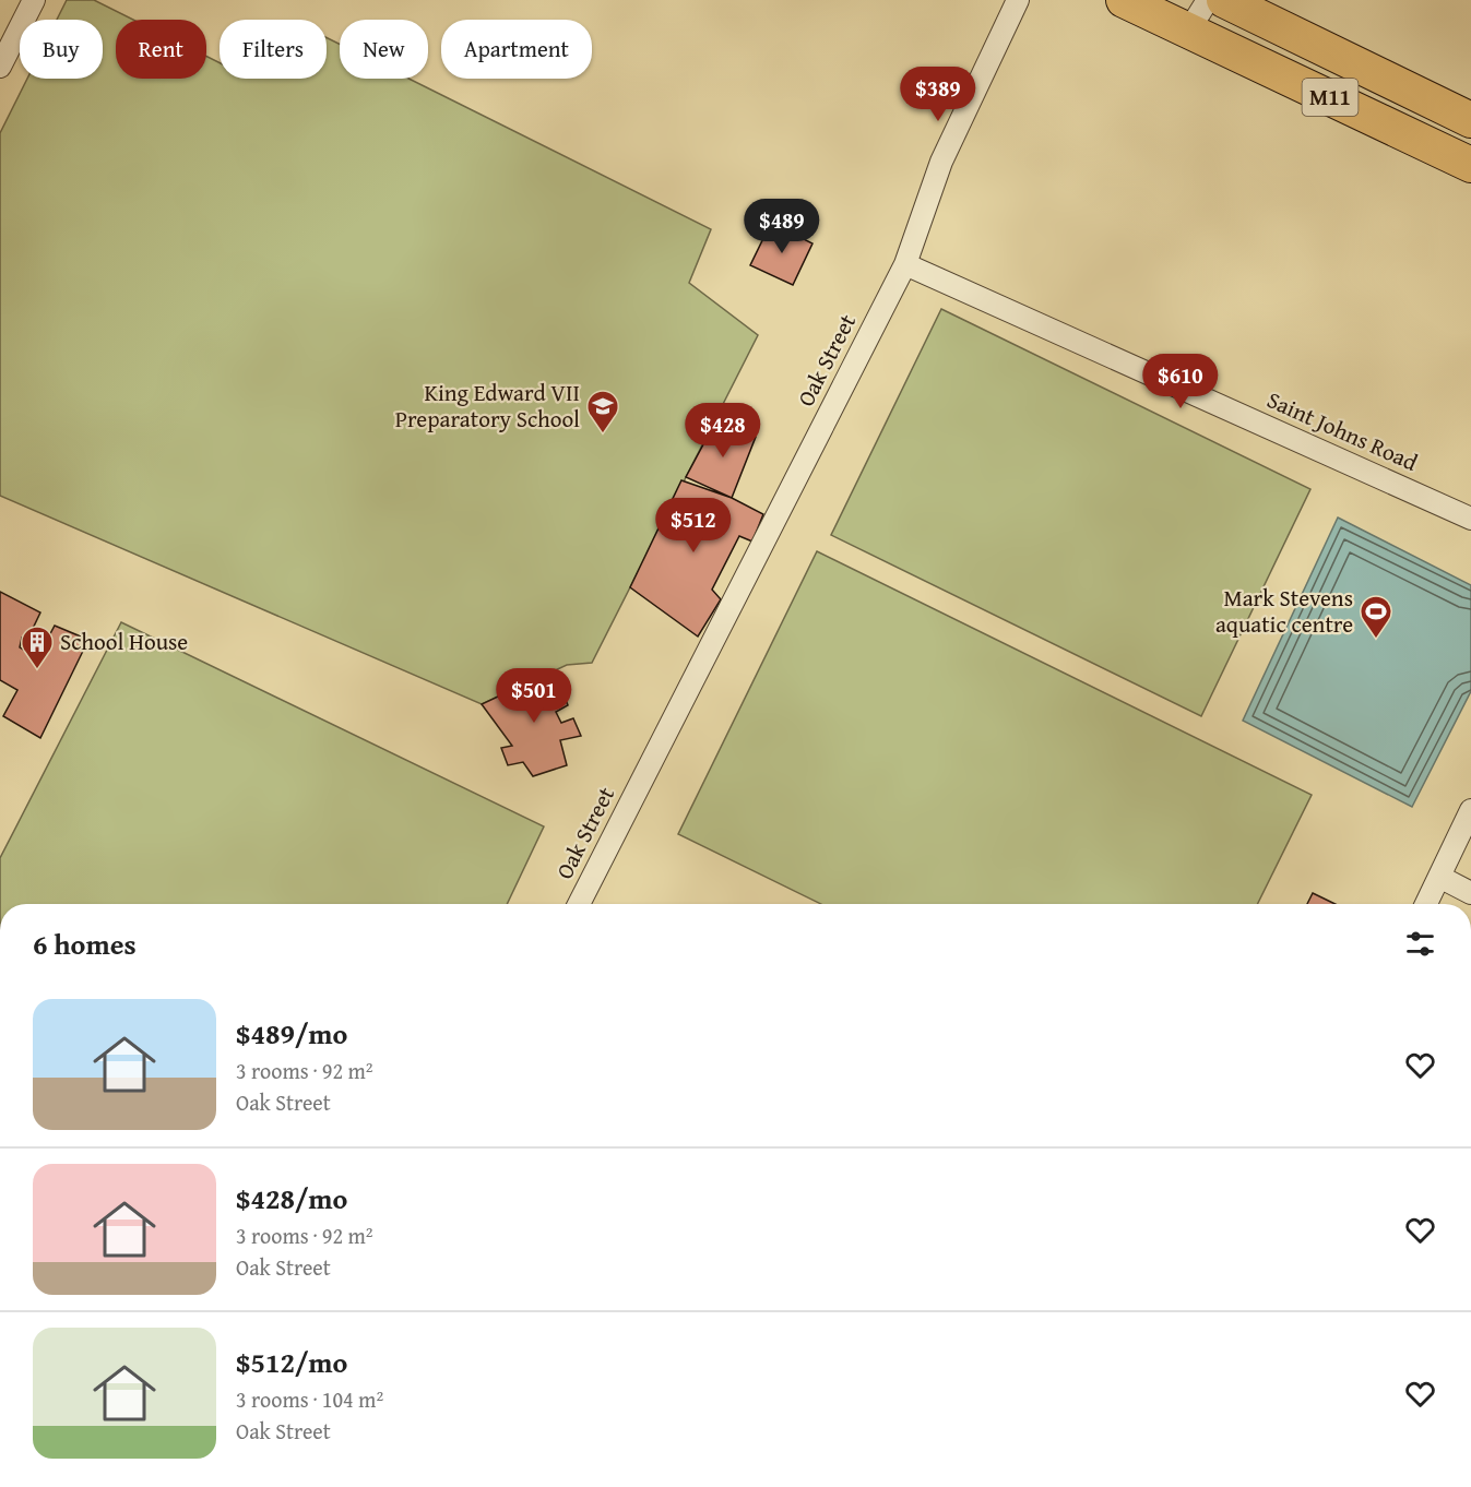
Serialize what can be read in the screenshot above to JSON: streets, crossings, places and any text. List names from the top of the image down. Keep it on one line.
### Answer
{"streets":{"main road":["M11"],"street":["Oak Street","Saint Johns Road"]},"crossings":[["Oak Street","Saint Johns Road"]],"places":{"school or university":["King Edward VII Preparatory School"],"sports":["Mark Stevens aquatic centre"],"building":["School House"]},"page":{"chip":["Buy","Rent","Filters","New","Apartment"],"price":["$389","$489","$610","$428","$512","$501"],"heading":"6 homes","list":[{"name":"$489/mo","note":"3 rooms · 92 m² · Oak Street"},{"name":"$428/mo","note":"3 rooms · 92 m² · Oak Street"},{"name":"$512/mo","note":"3 rooms · 104 m² · Oak Street"}]}}
